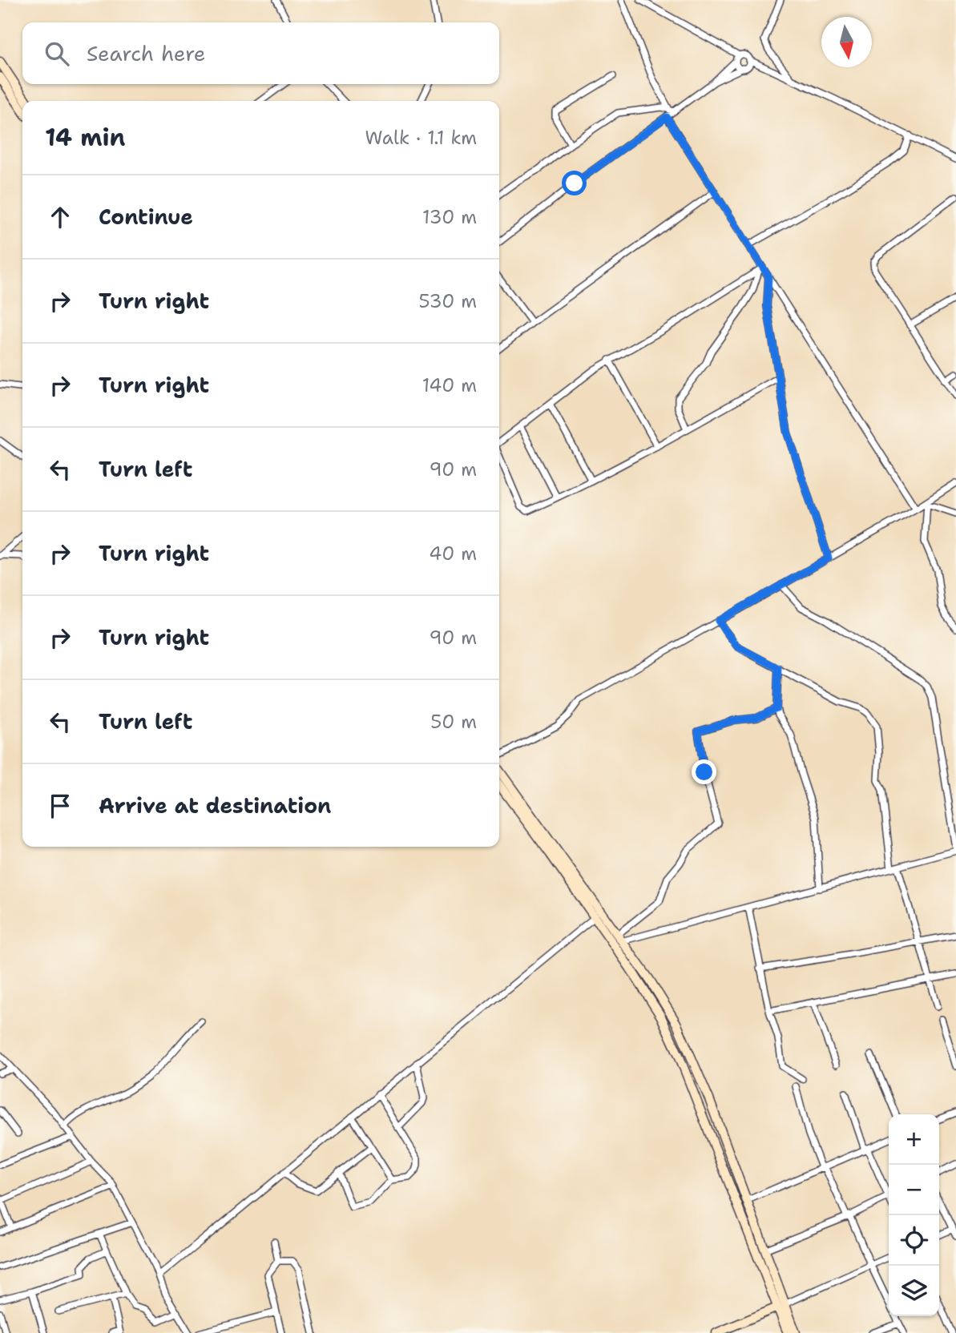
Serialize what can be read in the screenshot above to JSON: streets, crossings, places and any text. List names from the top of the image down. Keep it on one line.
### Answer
{"north":"bottom","page":{"search":"Search here","heading":["14 min","Walk · 1.1 km"],"list":[["Continue","130 m"],["Turn right","530 m"],["Turn right","140 m"],["Turn left","90 m"],["Turn right","40 m"],["Turn right","90 m"],["Turn left","50 m"],"Arrive at destination"],"map_buttons":["+","−"]}}
